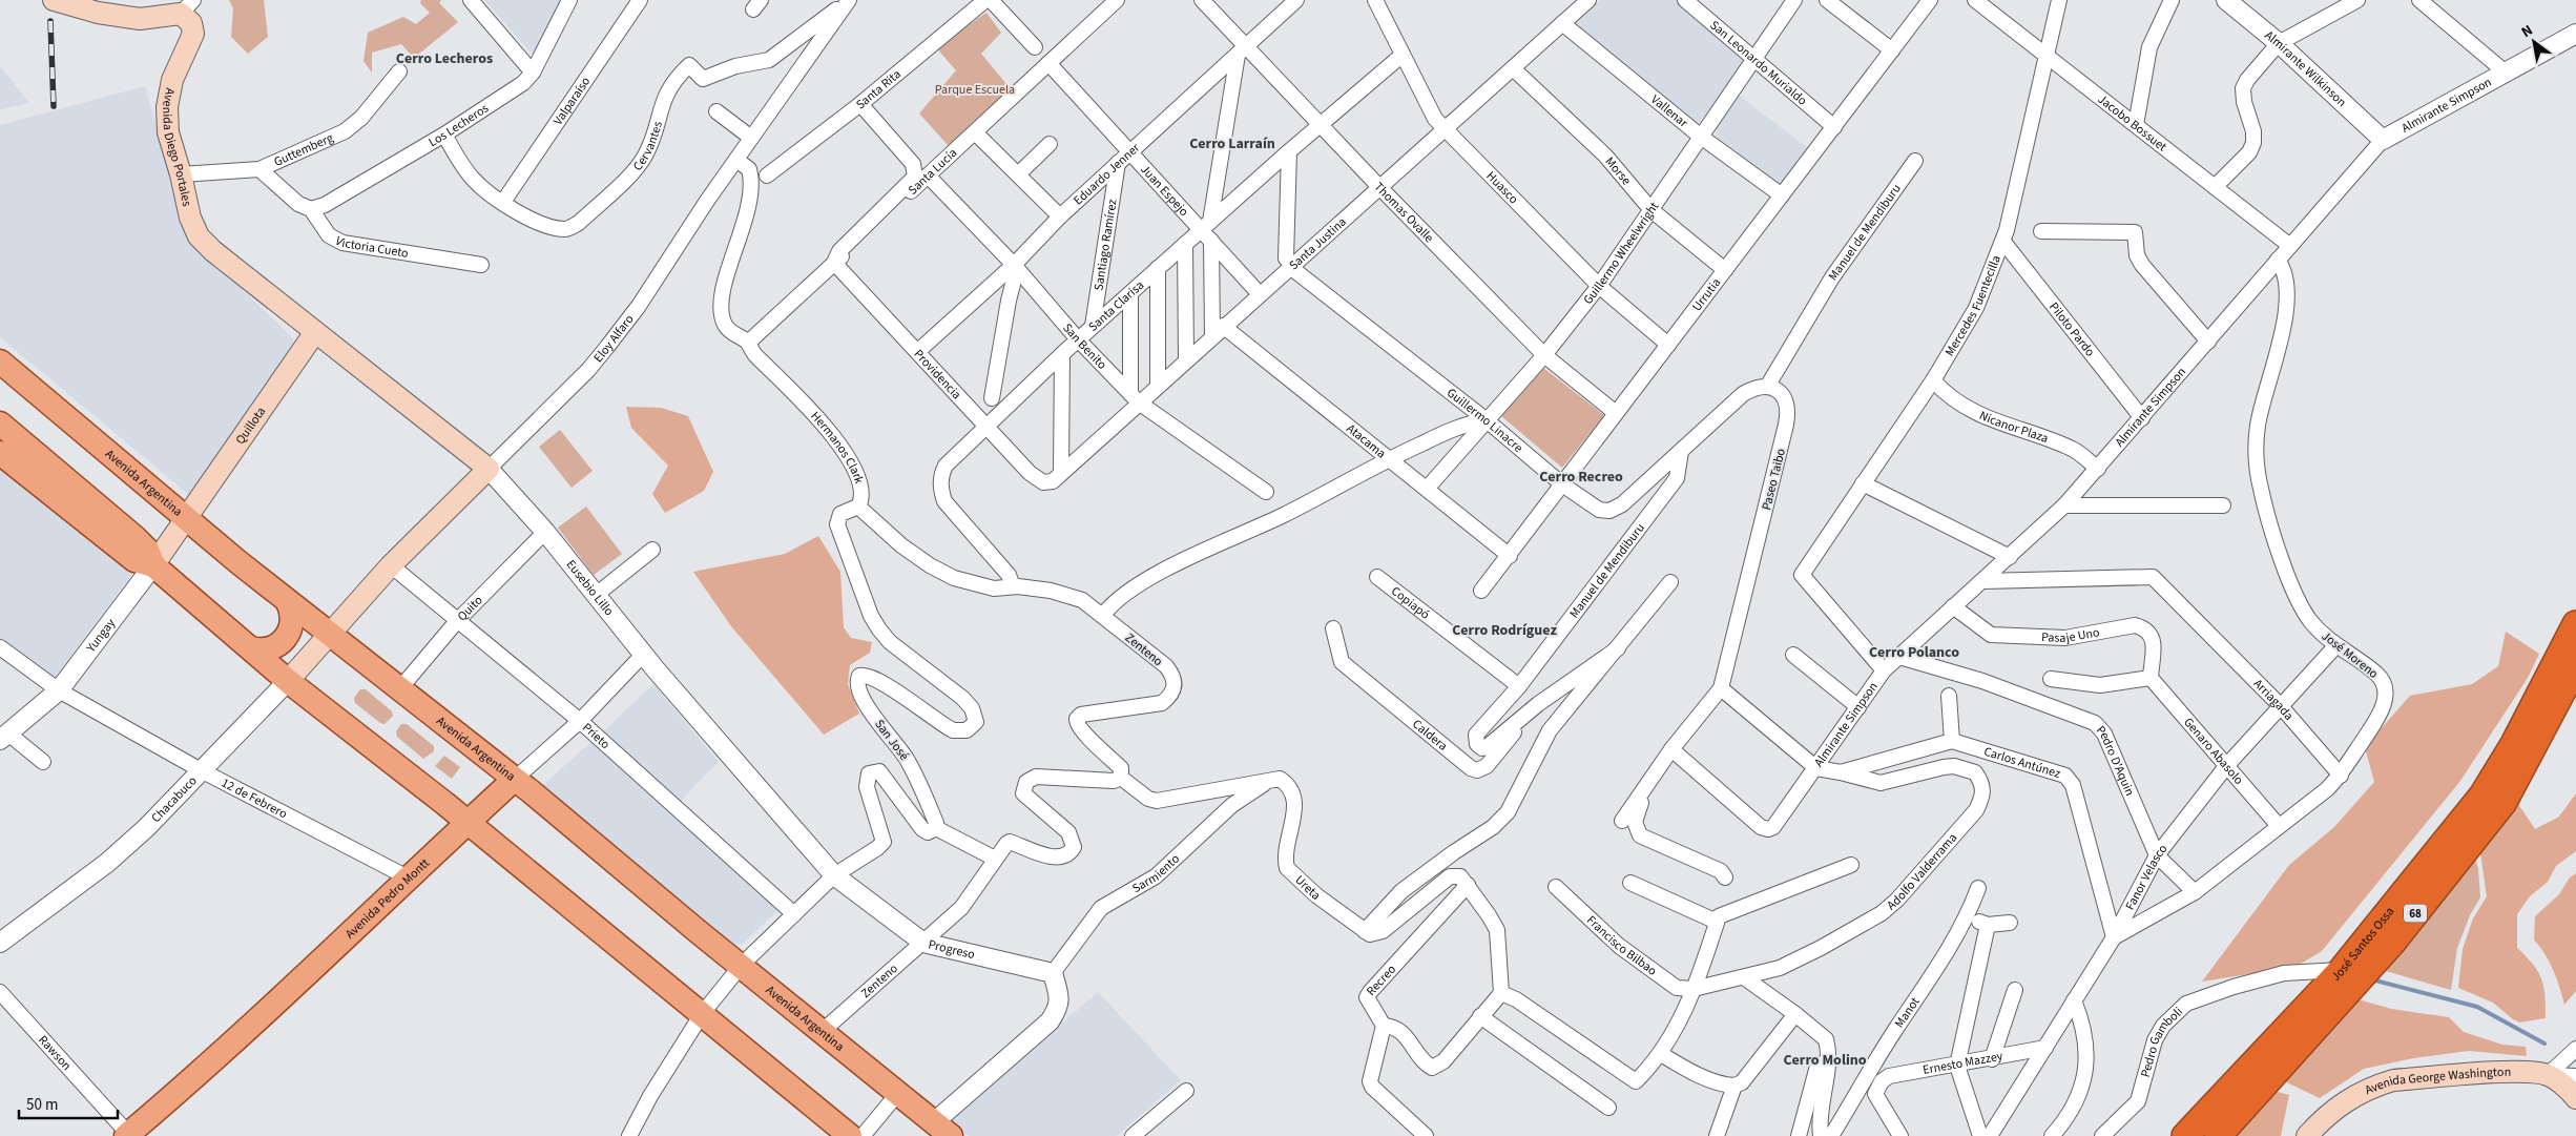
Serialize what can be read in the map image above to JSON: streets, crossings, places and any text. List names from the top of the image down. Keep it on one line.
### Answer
{"streets":{"highway":["68","José Santos Ossa"],"main road":["Avenida Diego Portales","Eloy Alfaro","Quillota","Avenida Argentina","Eusebio Lillo","Yungay","Chacabuco","Avenida Pedro Montt","Avenida George Washington"],"street":["San Leonardo Murialdo","Almirante Wilkinson","Santa Rita","Valparaíso","Almirante Simpson","Vallenar","Jacobo Bossuet","Los Lecheros","Cervantes","Guttemberg","Morse","Santa Lucía","Eduardo Jenner","Huasco","Juan Espejo","Thomas Ovalle","Manuel de Mendiburu","Santa Justina","Santiago Ramírez","Victoria Cueto","Guillermo Wheelwright","Urrutia","Santa Clarisa","Mercedes Fuentecilla","Piloto Pardo","San Benito","Providencia","Guillermo Linacre","Nicanor Plaza","Atacama","Hermanos Clark","Paseo Taibo","Copiapó","Quito","Pasaje Uno","Zenteno","José Moreno","Arriagada","Prieto","Caldera","San José","Genaro Abasolo","Pedro D'Aquin","Carlos Antúnez","12 de Febrero","Adolfo Valderrama","Sarmiento","Fanor Velasco","Ureta","Francisco Bilbao","Progreso","Recreo","Manot","Pedro Gamboli","Rawson","Ernesto Mazzey"]},"crossings":[["San Leonardo Murialdo","Guillermo Wheelwright"],["San Leonardo Murialdo","Urrutia"],["Almirante Wilkinson","Almirante Simpson"],["Valparaíso","Cervantes"],["Almirante Simpson","Jacobo Bossuet"],["Almirante Simpson","Mercedes Fuentecilla"],["Almirante Simpson","Piloto Pardo"],["Almirante Simpson","Nicanor Plaza"],["Almirante Simpson","Pasaje Uno"],["Almirante Simpson","José Moreno"],["Almirante Simpson","Arriagada"],["Almirante Simpson","Pedro D'Aquin"],["Vallenar","Santa Justina"],["Vallenar","Guillermo Wheelwright"],["Vallenar","Urrutia"],["Jacobo Bossuet","Mercedes Fuentecilla"],["Los Lecheros","Cervantes"],["Los Lecheros","Victoria Cueto"],["Cervantes","Eloy Alfaro"],["Avenida Diego Portales","Guttemberg"],["Avenida Diego Portales","Quillota"],["Avenida Diego Portales","Eusebio Lillo"],["Guttemberg","Victoria Cueto"],["Morse","Santa Justina"],["Morse","Guillermo Wheelwright"],["Morse","Urrutia"],["Santa Lucía","Juan Espejo"],["Santa Lucía","San Benito"],["Santa Lucía","Providencia"],["Santa Lucía","Hermanos Clark"],["Eduardo Jenner","Juan Espejo"],["Eduardo Jenner","Thomas Ovalle"],["Eduardo Jenner","Santiago Ramírez"],["Eduardo Jenner","San Benito"],["Eduardo Jenner","Providencia"],["Huasco","Santa Justina"],["Huasco","Guillermo Wheelwright"],["Huasco","Urrutia"],["Huasco","Santa Clarisa"],["Juan Espejo","Santa Justina"],["Juan Espejo","Santa Clarisa"],["Thomas Ovalle","Santa Justina"],["Thomas Ovalle","Guillermo Wheelwright"],["Thomas Ovalle","Urrutia"],["Thomas Ovalle","Santa Clarisa"],["Manuel de Mendiburu","Guillermo Linacre"],["Manuel de Mendiburu","Paseo Taibo"],["Manuel de Mendiburu","Copiapó"],["Manuel de Mendiburu","Caldera"],["Manuel de Mendiburu","Ureta"],["Santa Justina","San Benito"],["Santa Justina","Providencia"],["Santa Justina","Guillermo Linacre"],["Santa Justina","Atacama"],["Santiago Ramírez","Santa Clarisa"],["Guillermo Wheelwright","Guillermo Linacre"],["Guillermo Wheelwright","Atacama"],["Urrutia","Guillermo Linacre"],["Urrutia","Atacama"],["Santa Clarisa","San Benito"],["Santa Clarisa","Providencia"],["Santa Clarisa","Hermanos Clark"],["Mercedes Fuentecilla","Piloto Pardo"],["Mercedes Fuentecilla","Nicanor Plaza"],["Eloy Alfaro","Hermanos Clark"],["Eloy Alfaro","Avenida Argentina"],["Eloy Alfaro","Eusebio Lillo"],["Eloy Alfaro","Prieto"],["Eloy Alfaro","Chacabuco"],["Quillota","Avenida Argentina"],["Quillota","Eusebio Lillo"],["Quillota","Yungay"],["Hermanos Clark","Zenteno"],["Hermanos Clark","San José"],["Avenida Argentina","Quito"],["Avenida Argentina","Yungay"],["Avenida Argentina","Zenteno"],["Avenida Argentina","Chacabuco"],["Avenida Argentina","Avenida Pedro Montt"],["Eusebio Lillo","Quito"],["Eusebio Lillo","Avenida Pedro Montt"],["Eusebio Lillo","Progreso"],["Quito","Prieto"],["Pasaje Uno","Genaro Abasolo"],["Yungay","12 de Febrero"],["Zenteno","Progreso"],["José Moreno","Arriagada"],["José Moreno","Genaro Abasolo"],["José Moreno","Pedro D'Aquin"],["José Moreno","Carlos Antúnez"],["José Moreno","Fanor Velasco"],["Arriagada","Fanor Velasco"],["Prieto","Avenida Pedro Montt"],["Genaro Abasolo","Fanor Velasco"],["Pedro D'Aquin","Fanor Velasco"],["Carlos Antúnez","Fanor Velasco"],["12 de Febrero","Chacabuco"],["12 de Febrero","Avenida Pedro Montt"],["Adolfo Valderrama","Francisco Bilbao"],["Sarmiento","Ureta"],["Sarmiento","Progreso"],["Fanor Velasco","Ernesto Mazzey"],["Avenida Pedro Montt","Rawson"],["José Santos Ossa","Pedro Gamboli"]],"districts":["Cerro Lecheros","Cerro Larraín","Cerro Recreo","Cerro Rodríguez","Cerro Polanco","Cerro Molino"],"parks":["Parque Escuela"],"scale_bar":"50 m","north":"top left"}
